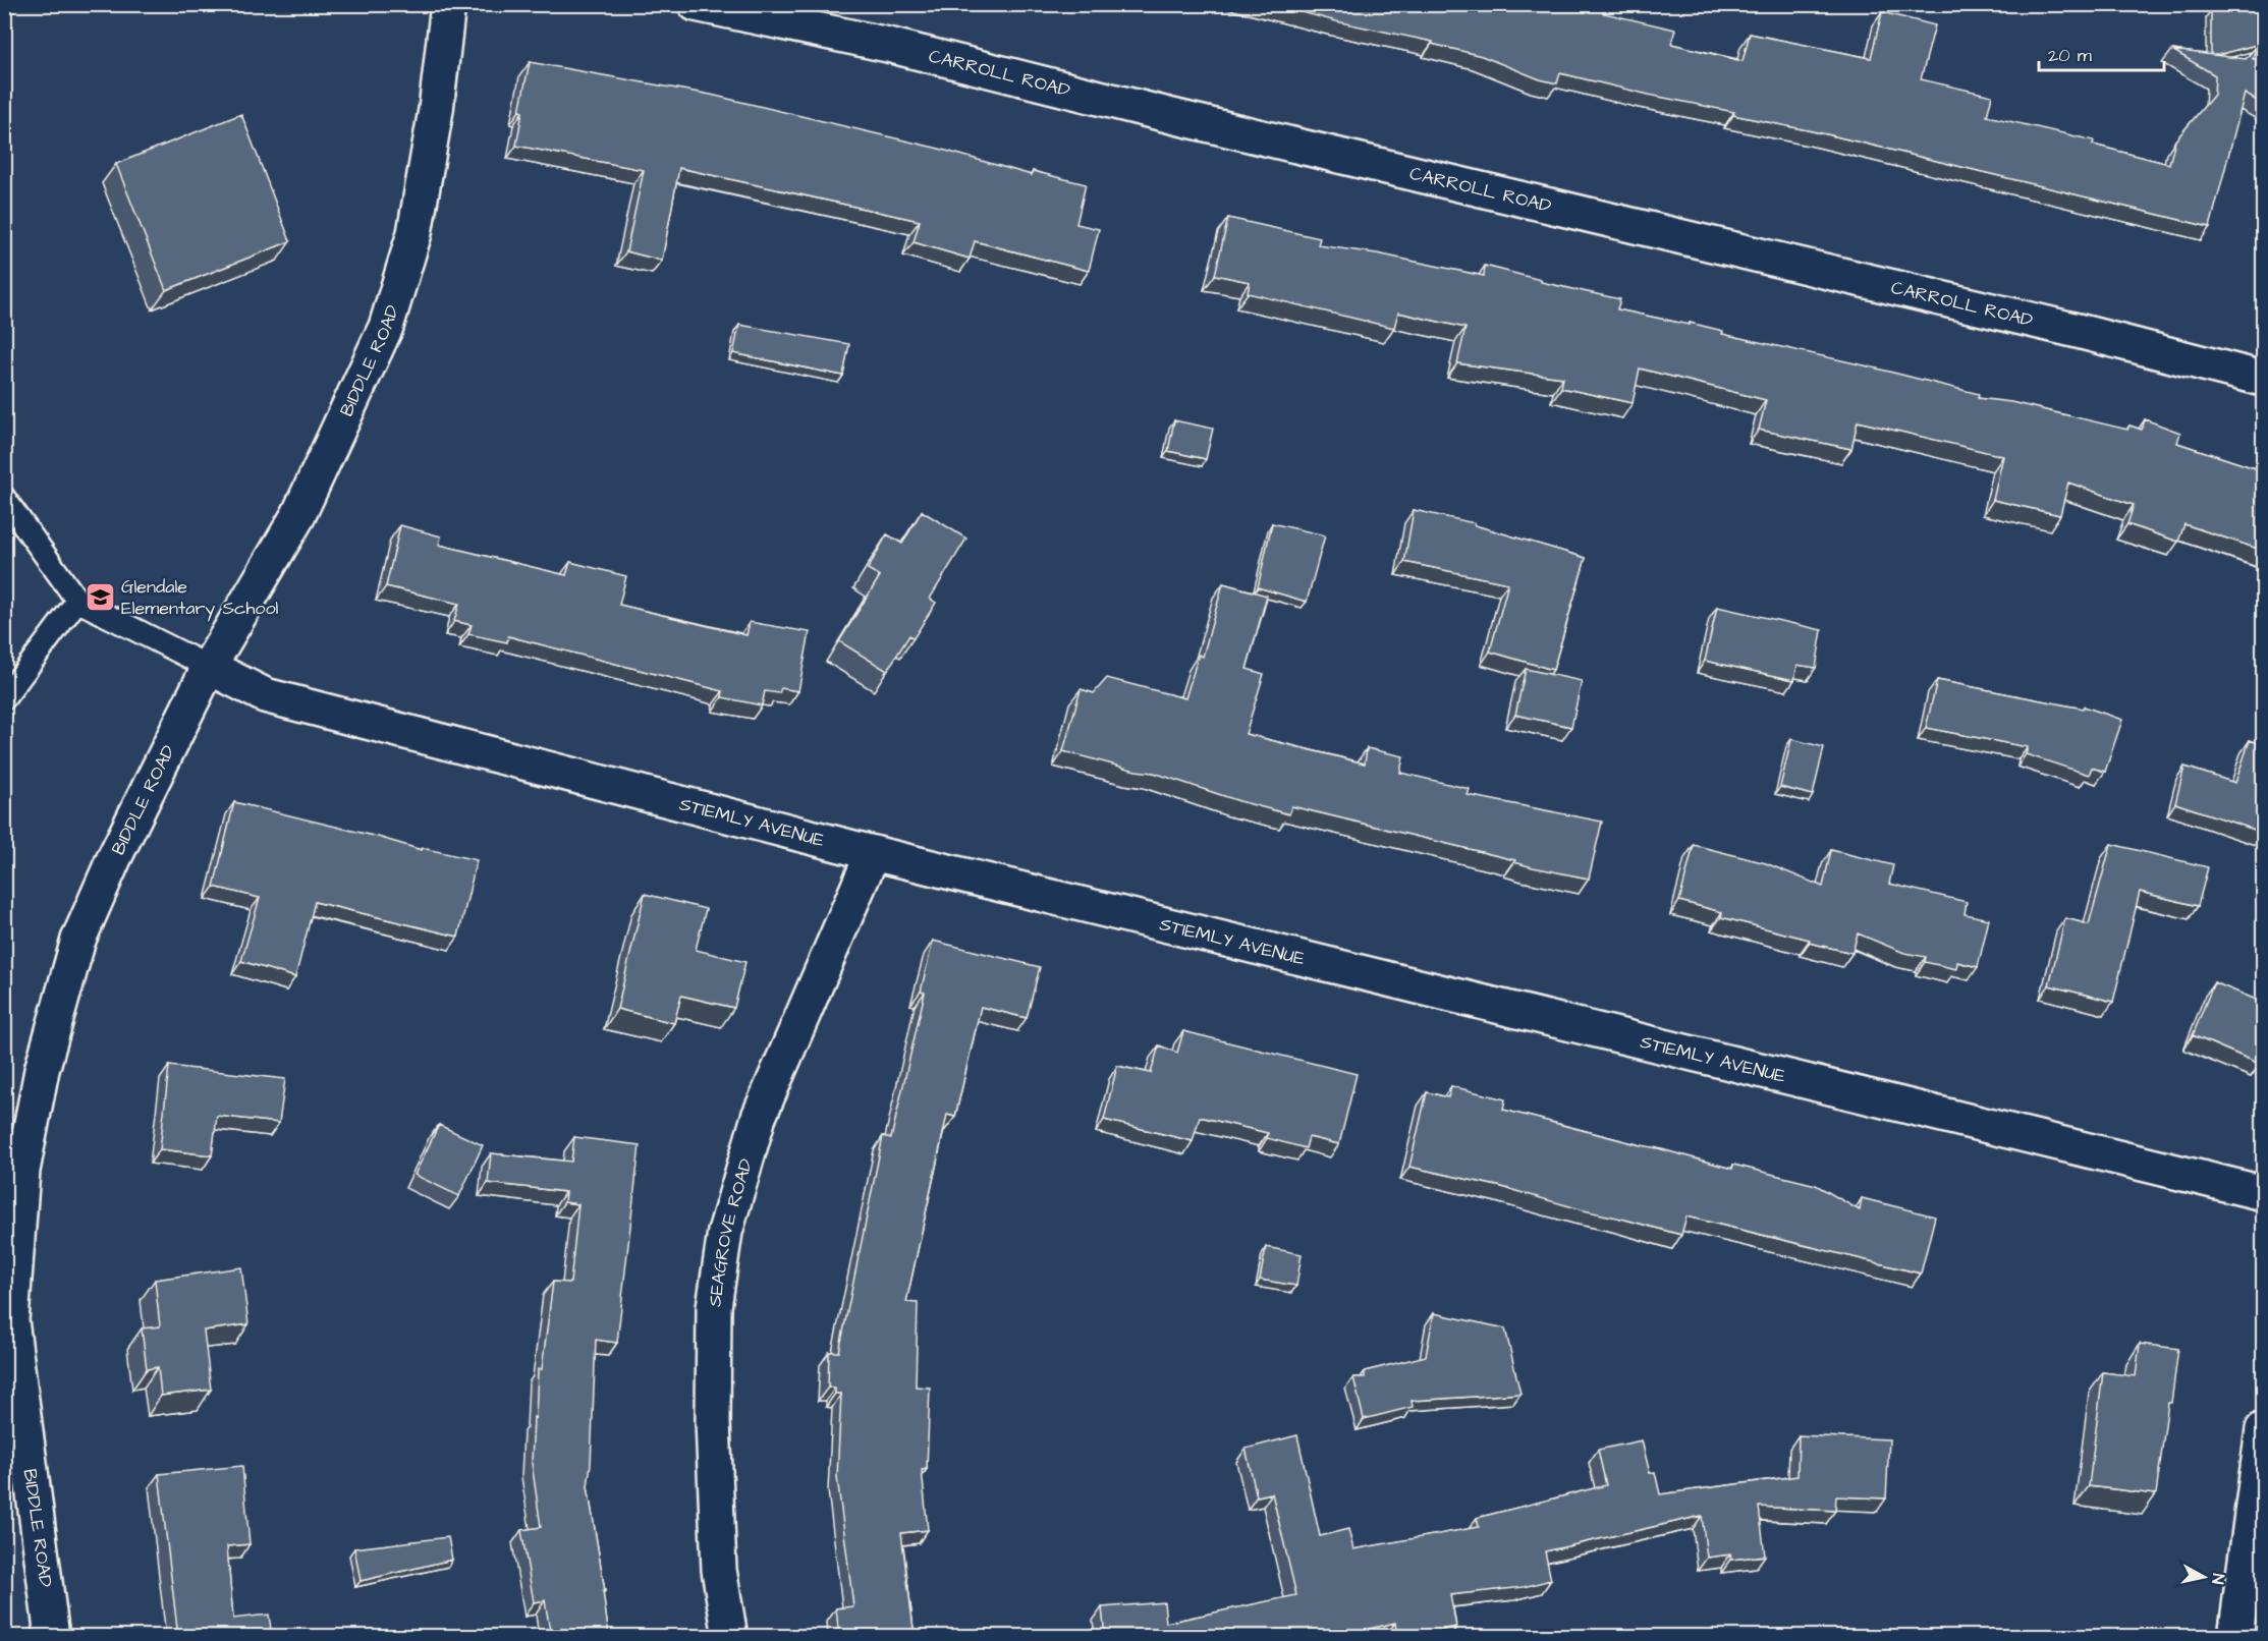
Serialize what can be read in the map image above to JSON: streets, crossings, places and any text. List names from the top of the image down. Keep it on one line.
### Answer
{"streets":{"street":["CARROLL ROAD","BIDDLE ROAD","STIEMLY AVENUE","SEAGROVE ROAD"]},"crossings":[["BIDDLE ROAD","STIEMLY AVENUE"],["STIEMLY AVENUE","SEAGROVE ROAD"]],"places":{"school or university":["Glendale Elementary School"]},"scale_bar":"20 m","north":"right"}
